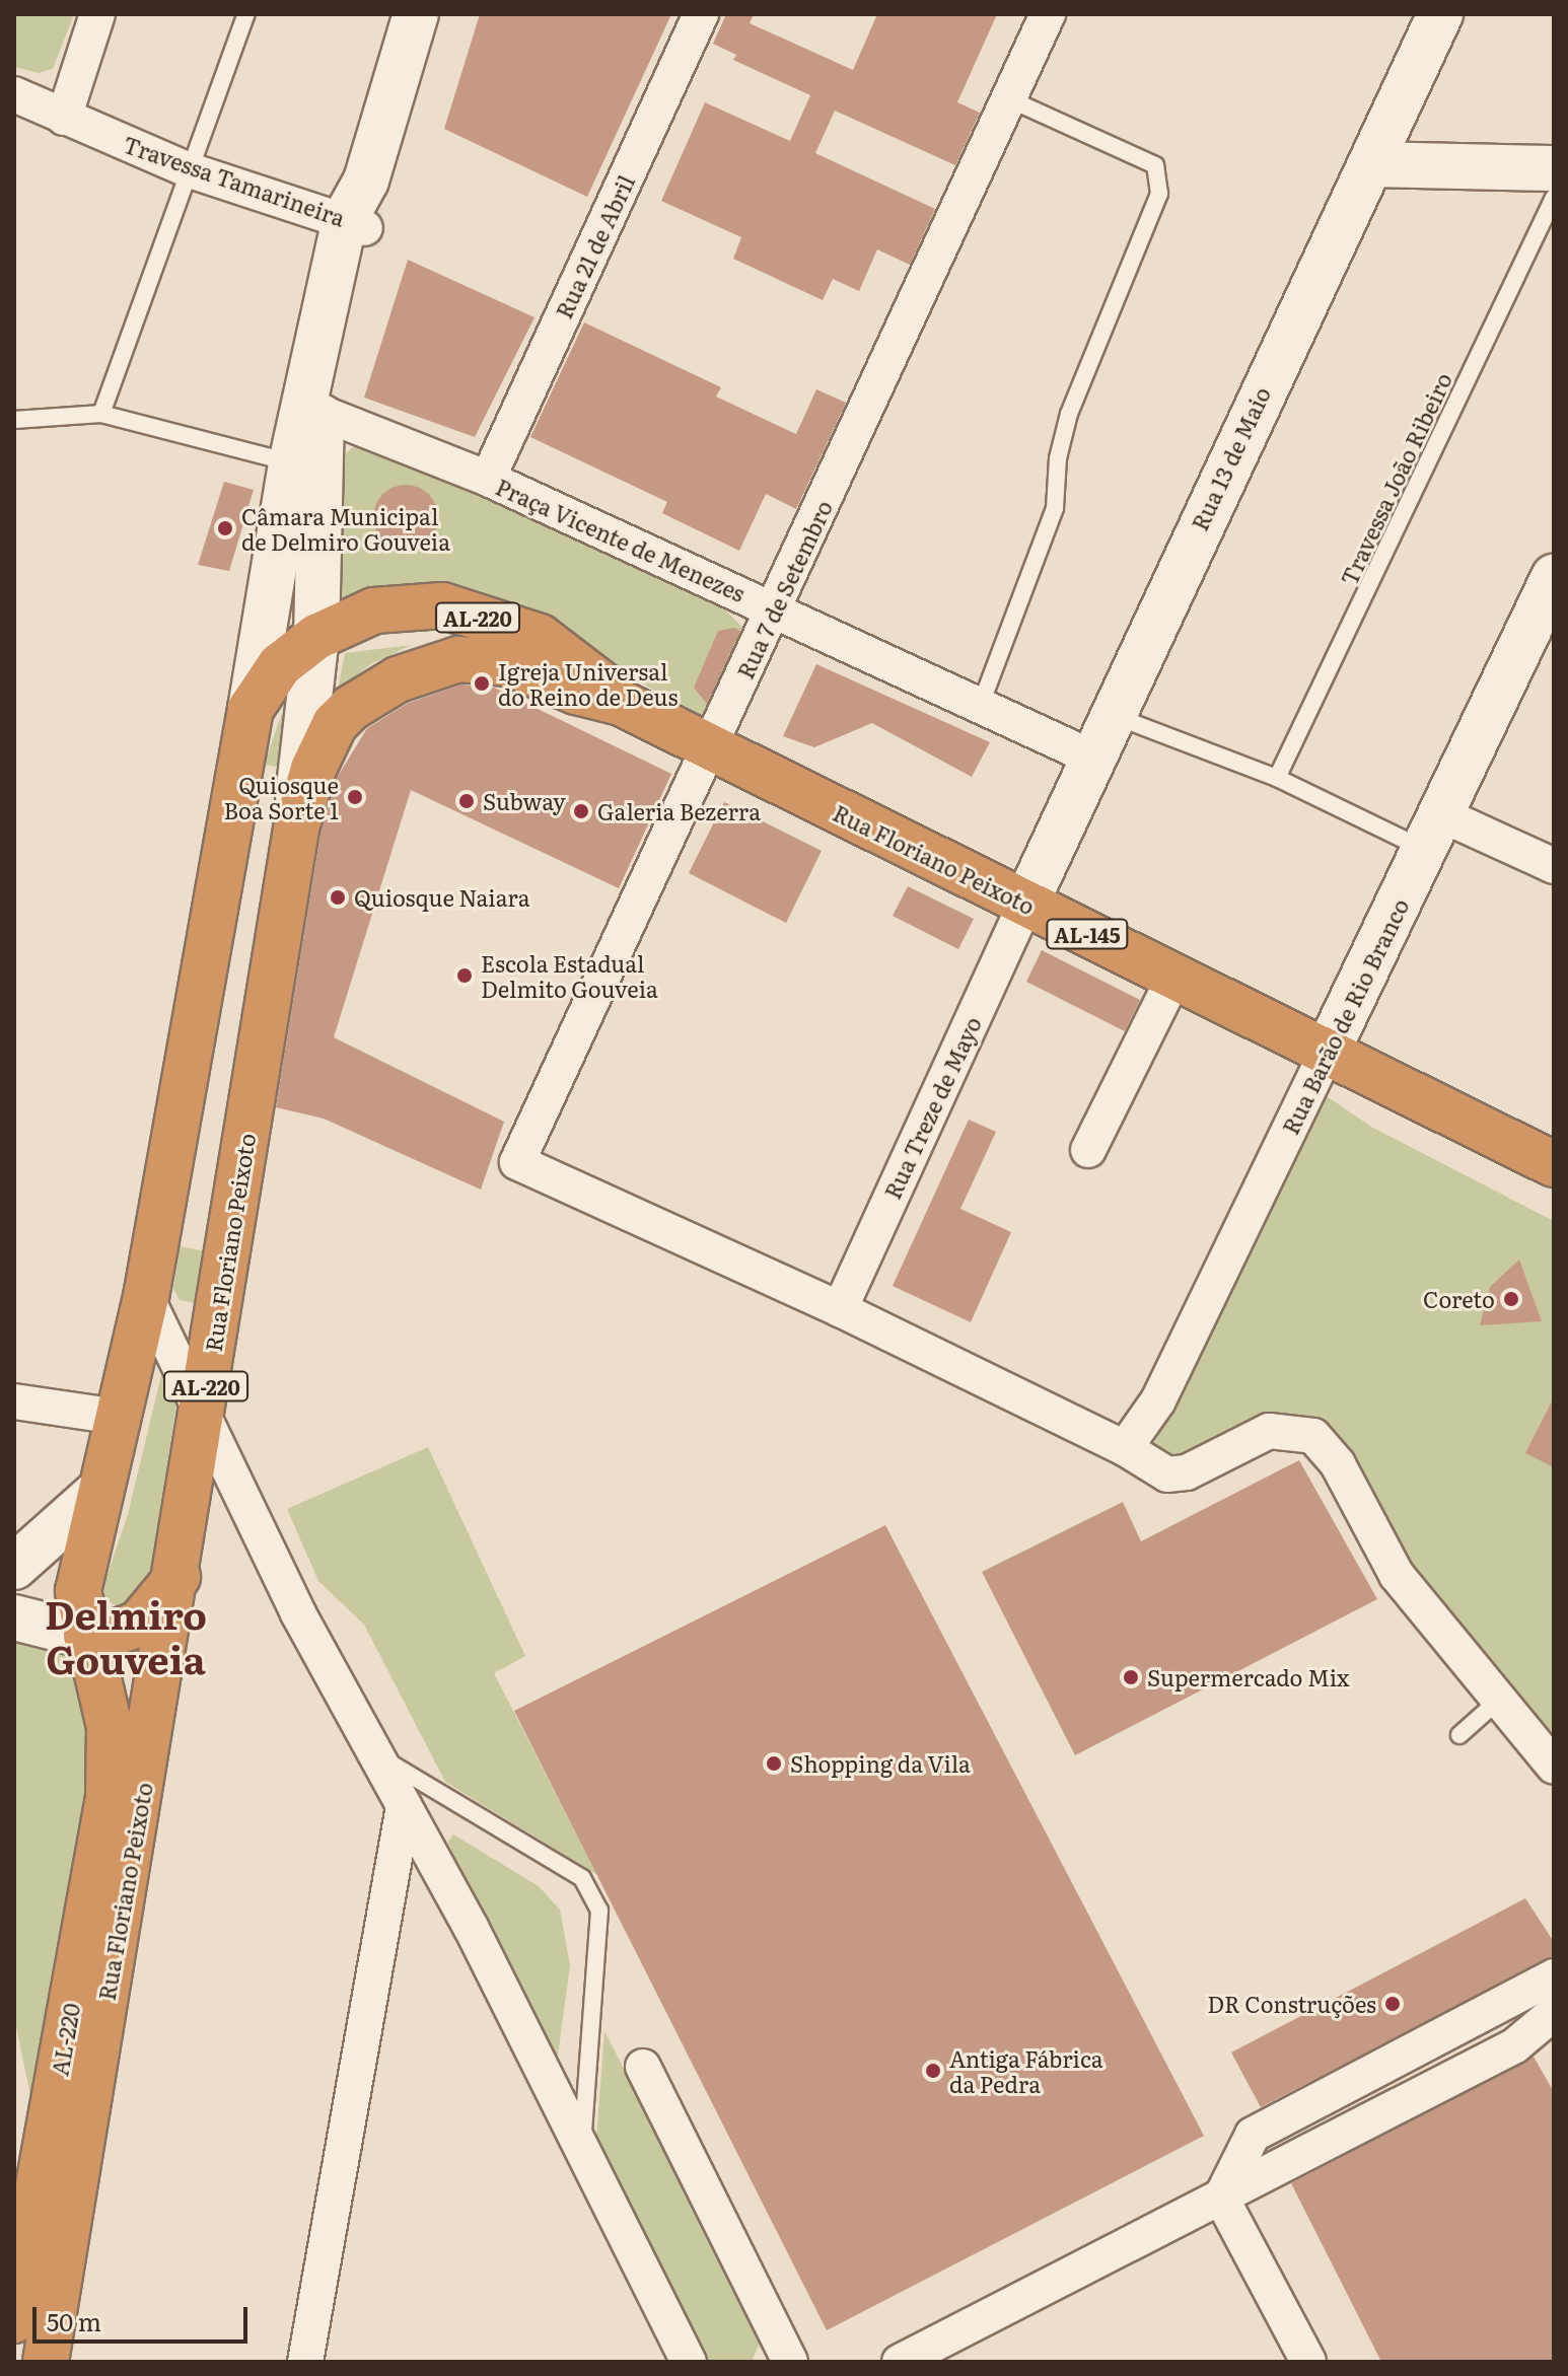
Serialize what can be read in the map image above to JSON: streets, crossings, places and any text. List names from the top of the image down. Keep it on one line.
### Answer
{"streets":{"highway":["AL-220","Rua Floriano Peixoto","AL-145"],"street":["Travessa Tamarineira","Rua 21 de Abril","Rua 13 de Maio","Praça Vicente de Menezes","Rua 7 de Setembro","Rua Barão de Rio Branco","Rua Treze de Mayo"],"lane":["Travessa João Ribeiro"]},"crossings":[["Rua 21 de Abril","Praça Vicente de Menezes"],["Rua 13 de Maio","Praça Vicente de Menezes"],["Rua 13 de Maio","Rua Floriano Peixoto"],["Rua 13 de Maio","Rua Treze de Mayo"],["Praça Vicente de Menezes","Rua 7 de Setembro"],["Rua 7 de Setembro","Rua Floriano Peixoto"],["Rua 7 de Setembro","Rua Treze de Mayo"],["AL-220","Rua Floriano Peixoto"],["Rua Floriano Peixoto","Rua Barão de Rio Branco"],["Rua Floriano Peixoto","Rua Treze de Mayo"]],"districts":["Delmiro Gouveia"],"places":["Câmara Municipal de Delmiro Gouveia","Igreja Universal do Reino de Deus","Quiosque Boa Sorte 1","Subway","Galeria Bezerra","Quiosque Naiara","Escola Estadual Delmito Gouveia","Coreto","Supermercado Mix","Shopping da Vila","DR Construções","Antiga Fábrica da Pedra"],"scale_bar":"50 m"}
